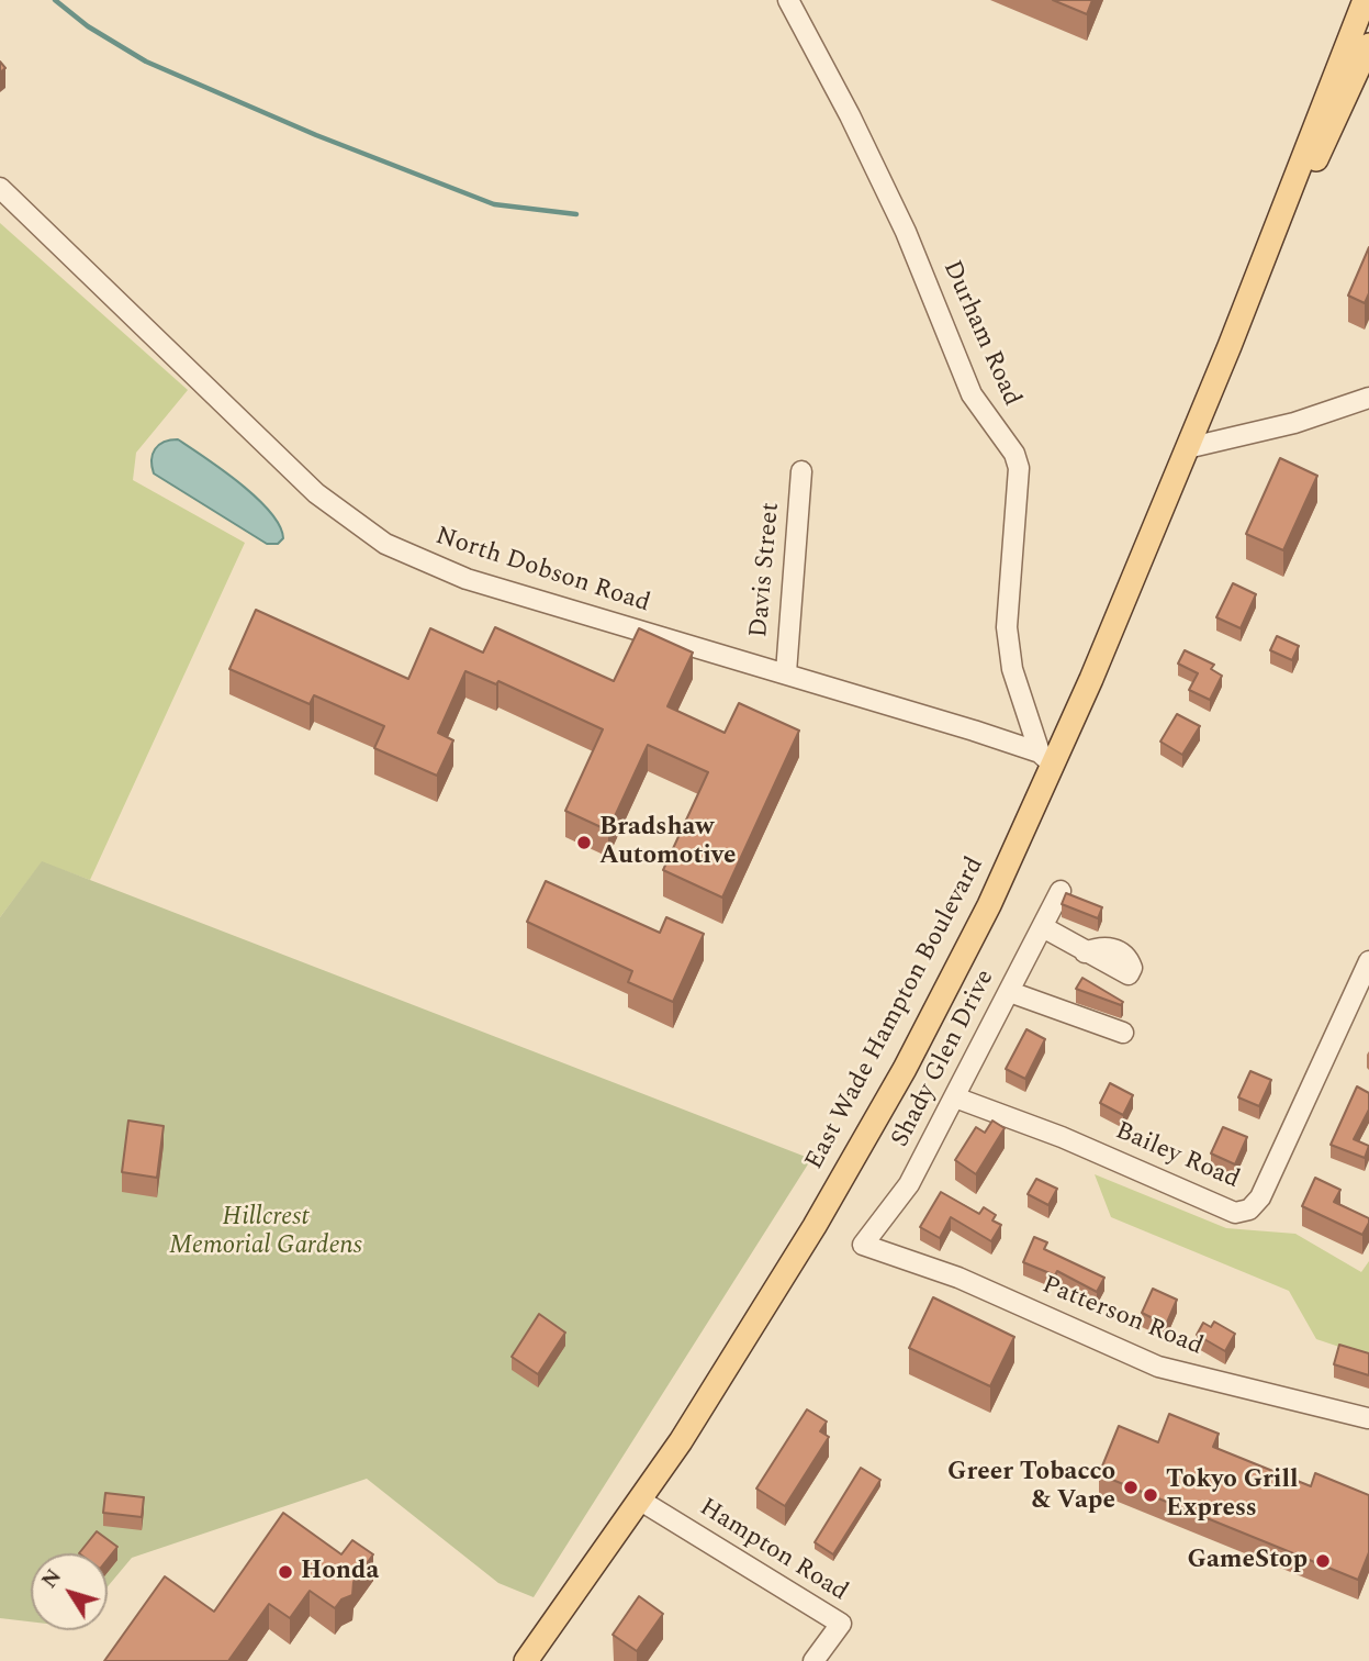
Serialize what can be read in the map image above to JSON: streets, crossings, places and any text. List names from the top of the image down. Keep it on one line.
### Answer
{"streets":{"main road":["East Wade Hampton Boulevard"],"street":["Durham Road","Davis Street","North Dobson Road","Shady Glen Drive","Bailey Road","Patterson Road","Hampton Road"]},"crossings":[["Durham Road","North Dobson Road"],["Durham Road","East Wade Hampton Boulevard"],["Davis Street","North Dobson Road"],["North Dobson Road","East Wade Hampton Boulevard"],["East Wade Hampton Boulevard","Hampton Road"],["Shady Glen Drive","Bailey Road"],["Shady Glen Drive","Patterson Road"]],"parks":["Hillcrest Memorial Gardens"],"places":["Bradshaw Automotive","Greer Tobacco & Vape","Tokyo Grill Express","GameStop","Honda"],"north":"top left"}
